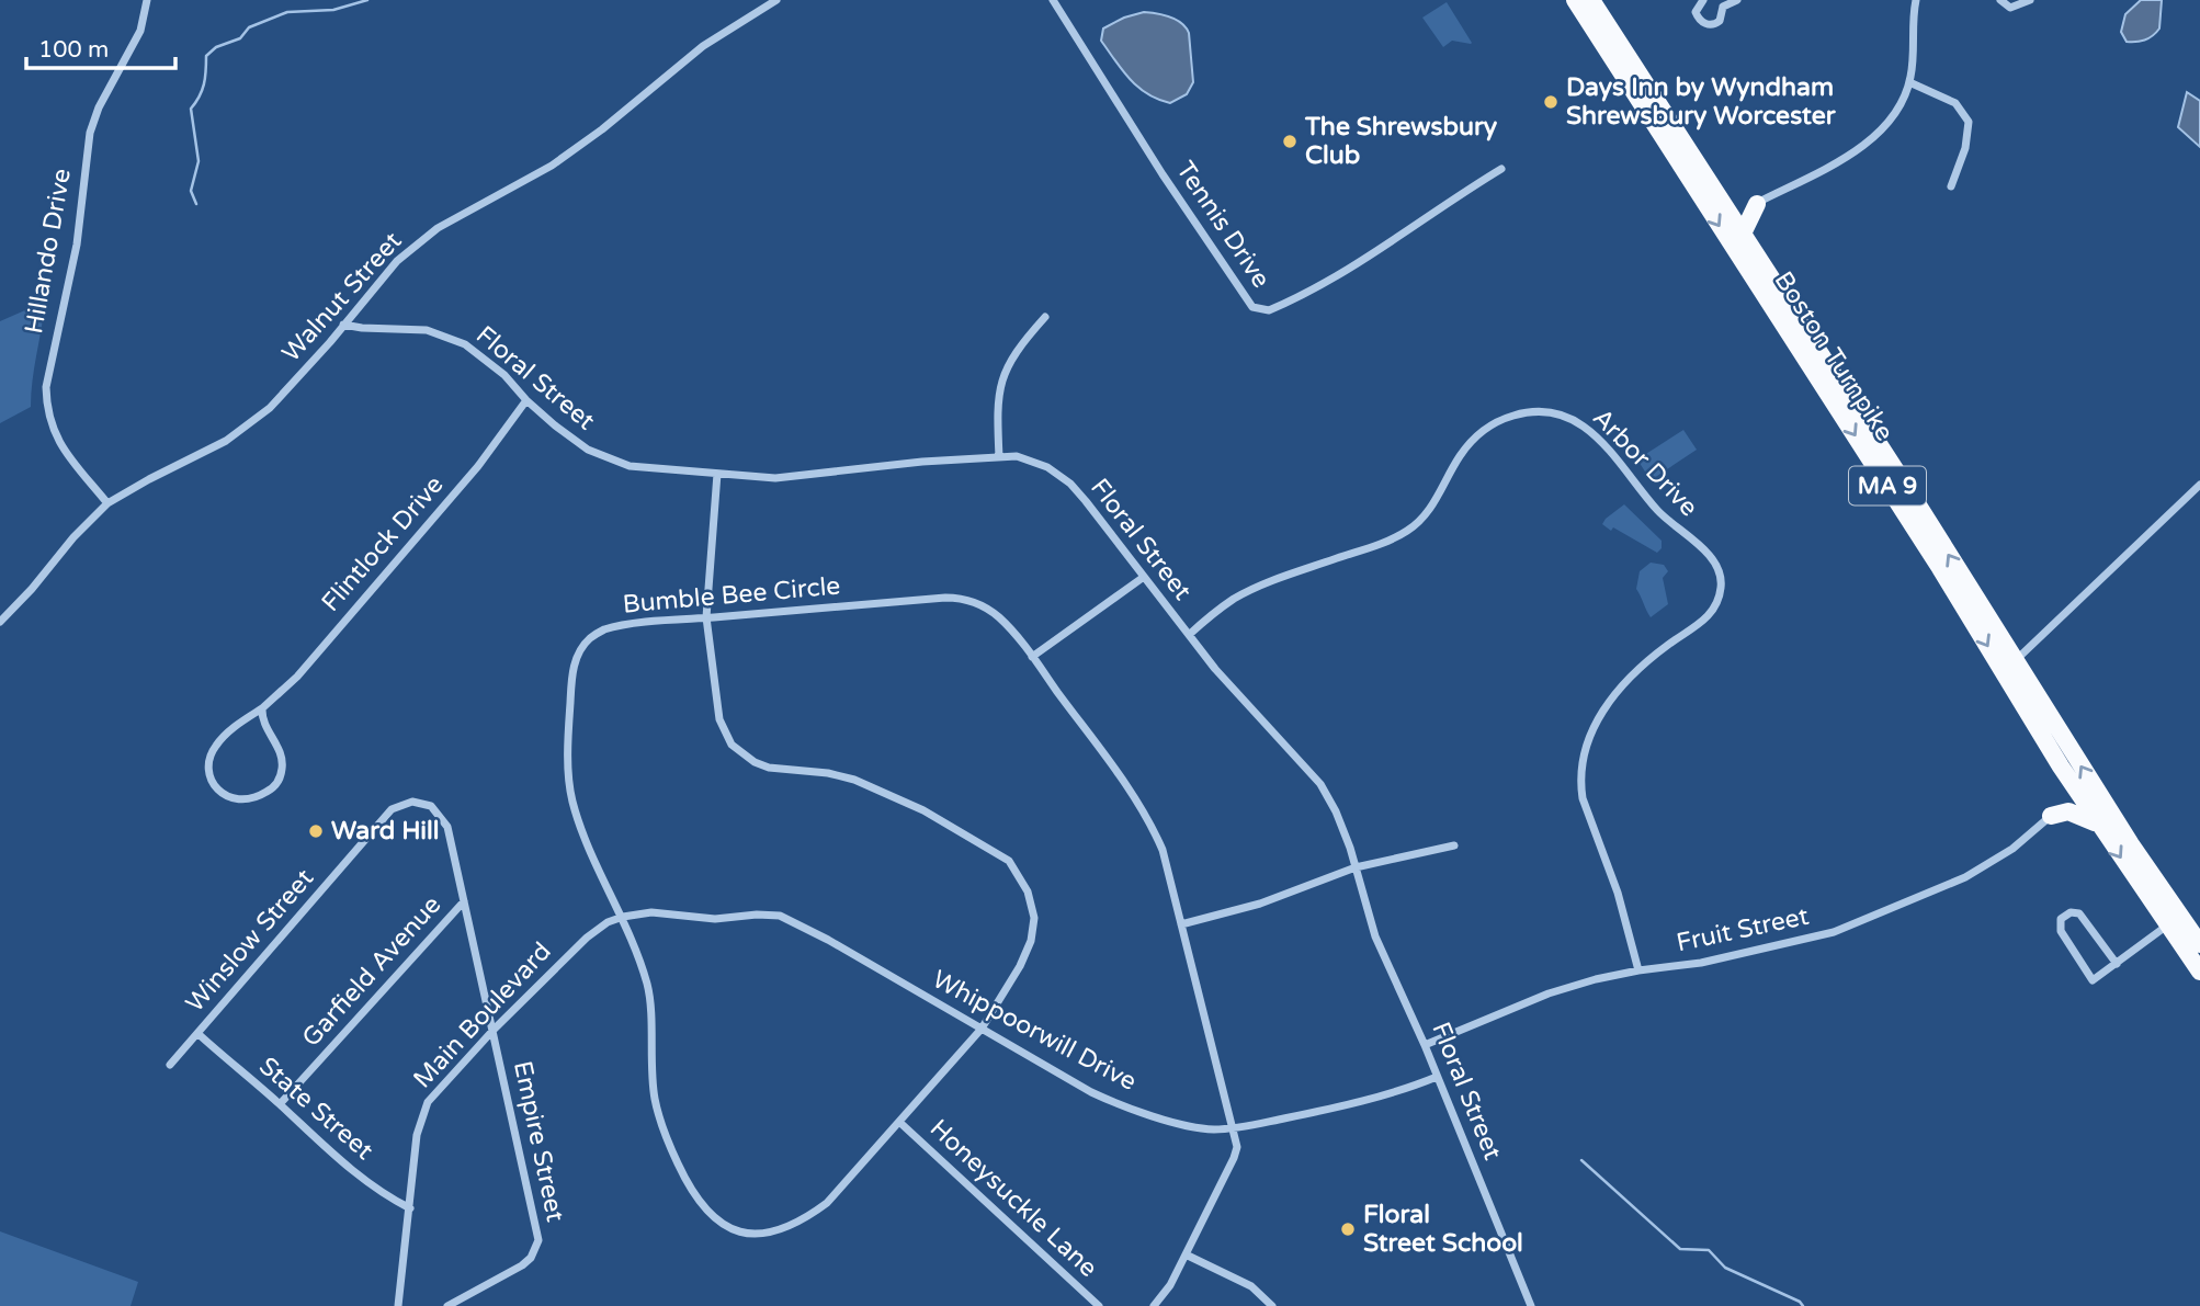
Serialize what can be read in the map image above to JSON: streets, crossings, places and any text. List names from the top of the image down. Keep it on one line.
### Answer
{"streets":{"highway":["Boston Turnpike","MA 9"],"street":["Tennis Drive","Hillando Drive","Walnut Street","Floral Street","Arbor Drive","Flintlock Drive","Bumble Bee Circle","Fruit Street","Winslow Street","Garfield Avenue","Main Boulevard","Whippoorwill Drive","State Street","Empire Street","Honeysuckle Lane"]},"crossings":[["Hillando Drive","Walnut Street"],["Walnut Street","Floral Street"],["Floral Street","Arbor Drive"],["Floral Street","Flintlock Drive"],["Floral Street","Bumble Bee Circle"],["Floral Street","Fruit Street"],["Floral Street","Whippoorwill Drive"],["Arbor Drive","Fruit Street"],["Bumble Bee Circle","Main Boulevard"],["Bumble Bee Circle","Whippoorwill Drive"],["Bumble Bee Circle","Honeysuckle Lane"],["Winslow Street","Garfield Avenue"],["Winslow Street","Main Boulevard"],["Winslow Street","State Street"],["Winslow Street","Empire Street"],["Garfield Avenue","State Street"],["Main Boulevard","Whippoorwill Drive"],["Main Boulevard","State Street"],["Main Boulevard","Empire Street"]],"places":["Days Inn by Wyndham Shrewsbury Worcester","The Shrewsbury Club","Ward Hill","Floral Street School"],"scale_bar":"100 m"}
